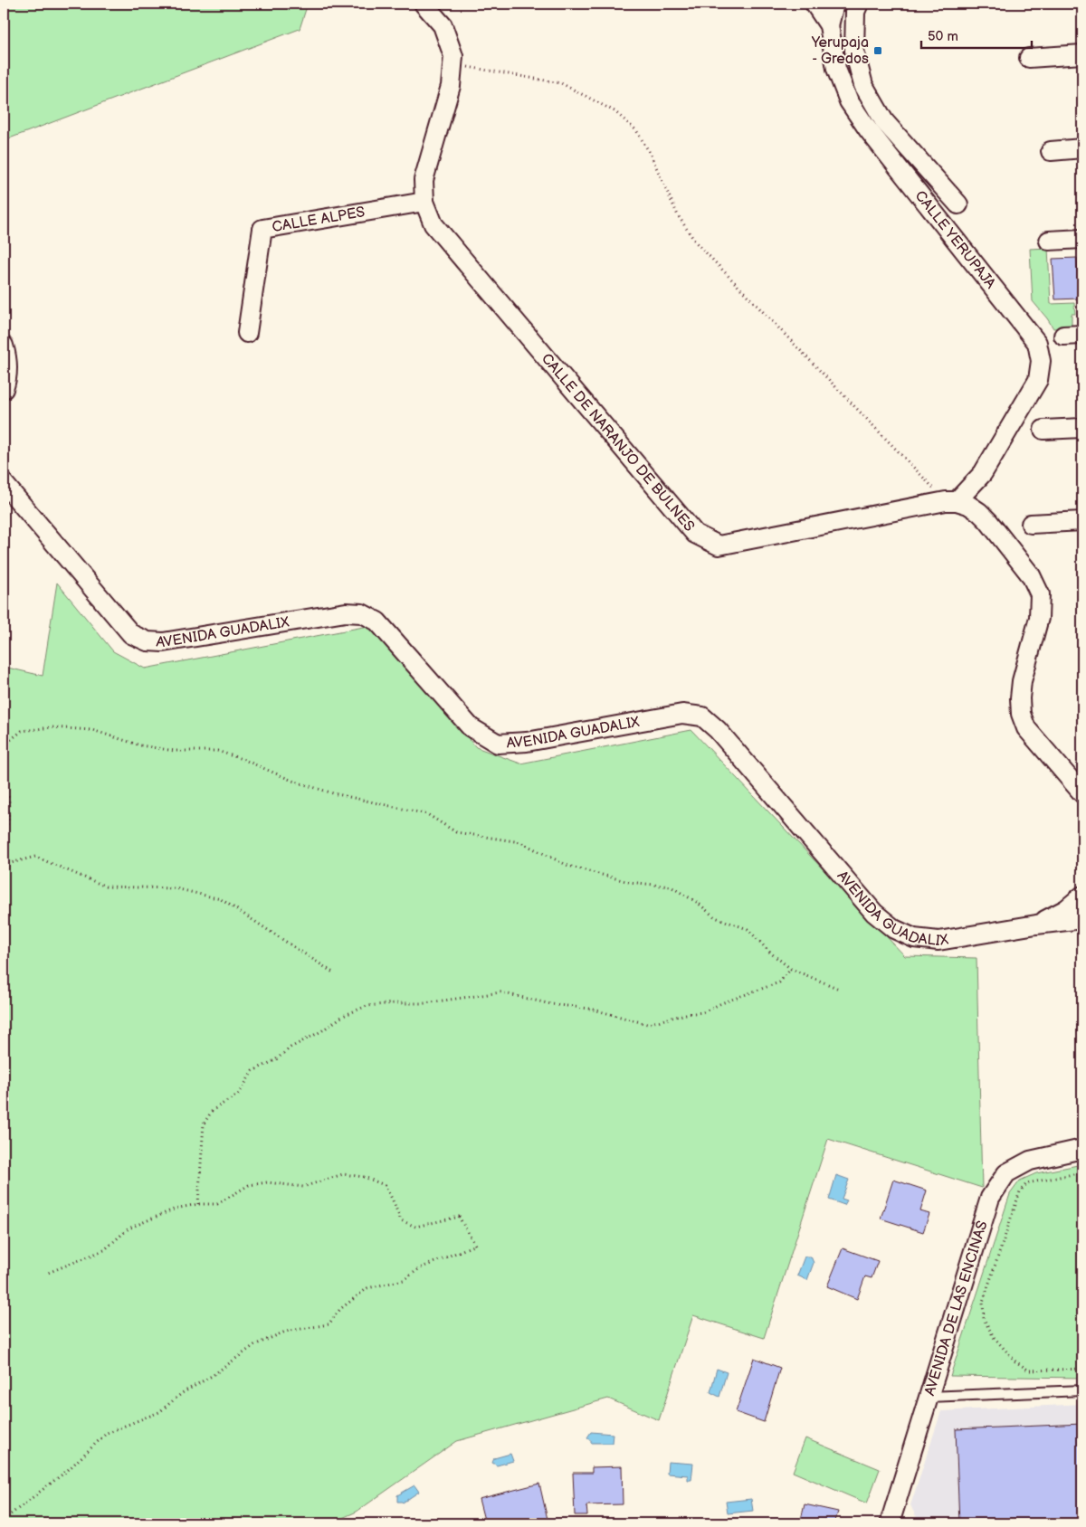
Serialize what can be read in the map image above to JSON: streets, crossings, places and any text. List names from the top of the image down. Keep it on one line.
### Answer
{"streets":{"street":["CALLE ALPES","CALLE YERUPAJA","CALLE DE NARANJO DE BULNES","AVENIDA GUADALIX","AVENIDA DE LAS ENCINAS"]},"crossings":[["CALLE ALPES","CALLE DE NARANJO DE BULNES"],["CALLE YERUPAJA","CALLE DE NARANJO DE BULNES"]],"places":{"transit":["Yerupaja - Gredos"]},"scale_bar":"50 m"}
